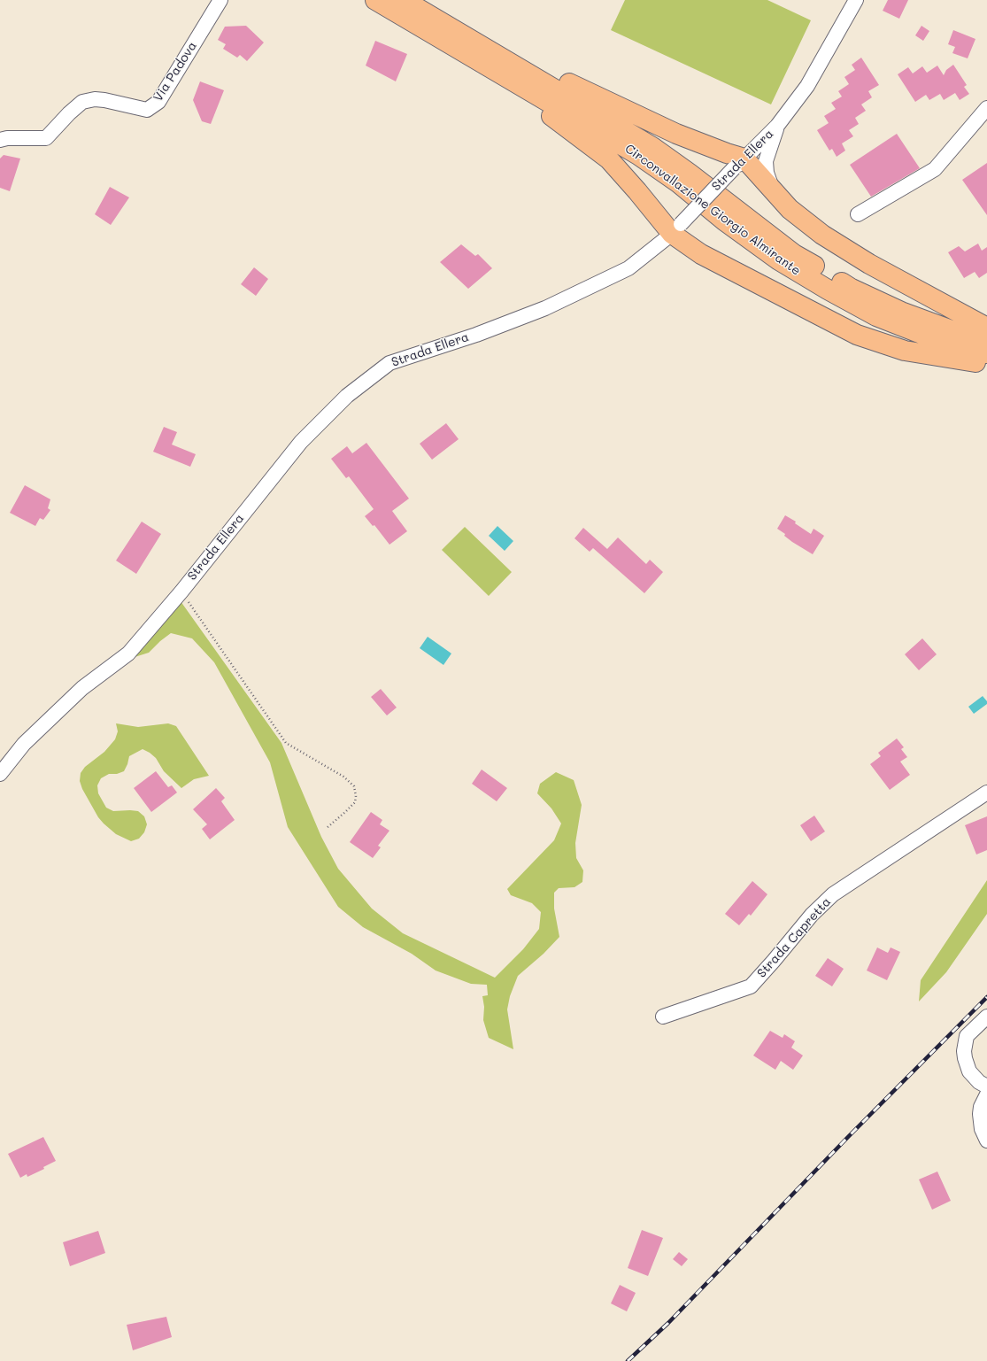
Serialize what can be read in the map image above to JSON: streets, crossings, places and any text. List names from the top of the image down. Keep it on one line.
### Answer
{"streets":{"highway":["Circonvallazione Giorgio Almirante"],"street":["Via Padova","Strada Ellera","Strada Capretta"]}}
